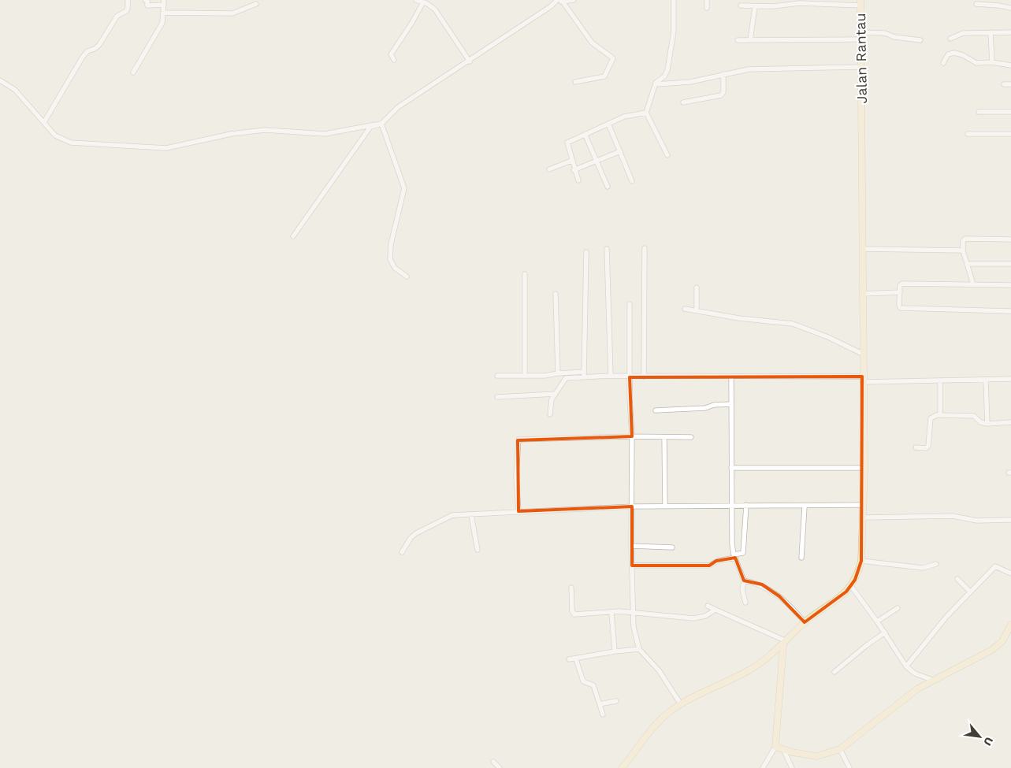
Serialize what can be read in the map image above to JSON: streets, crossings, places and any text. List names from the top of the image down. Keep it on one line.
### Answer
{"streets":{"main road":["Jalan Rantau"]},"north":"bottom right"}
